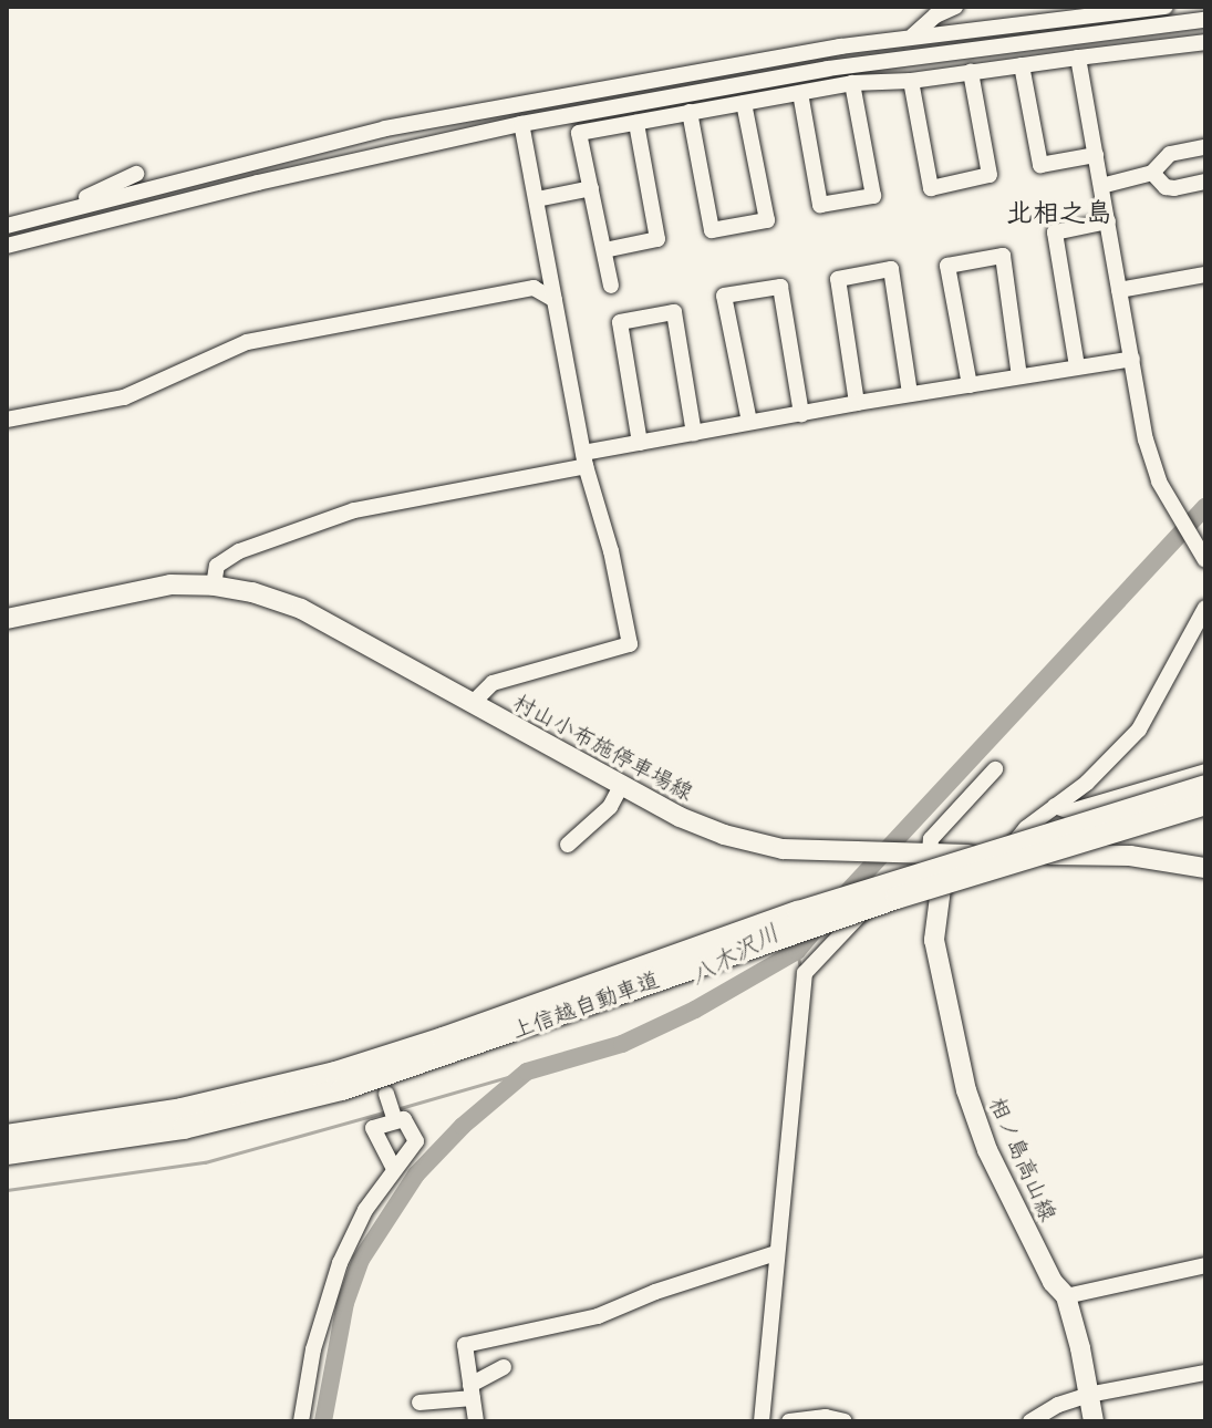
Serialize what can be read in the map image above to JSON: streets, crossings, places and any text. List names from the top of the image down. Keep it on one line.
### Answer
{"streets":{"highway":["上信越自動車道"],"main road":["村山小布施停車場線","相ノ島高山線"]},"crossings":[["村山小布施停車場線","相ノ島高山線"]],"districts":["北相之島"],"water":["八木沢川"]}
